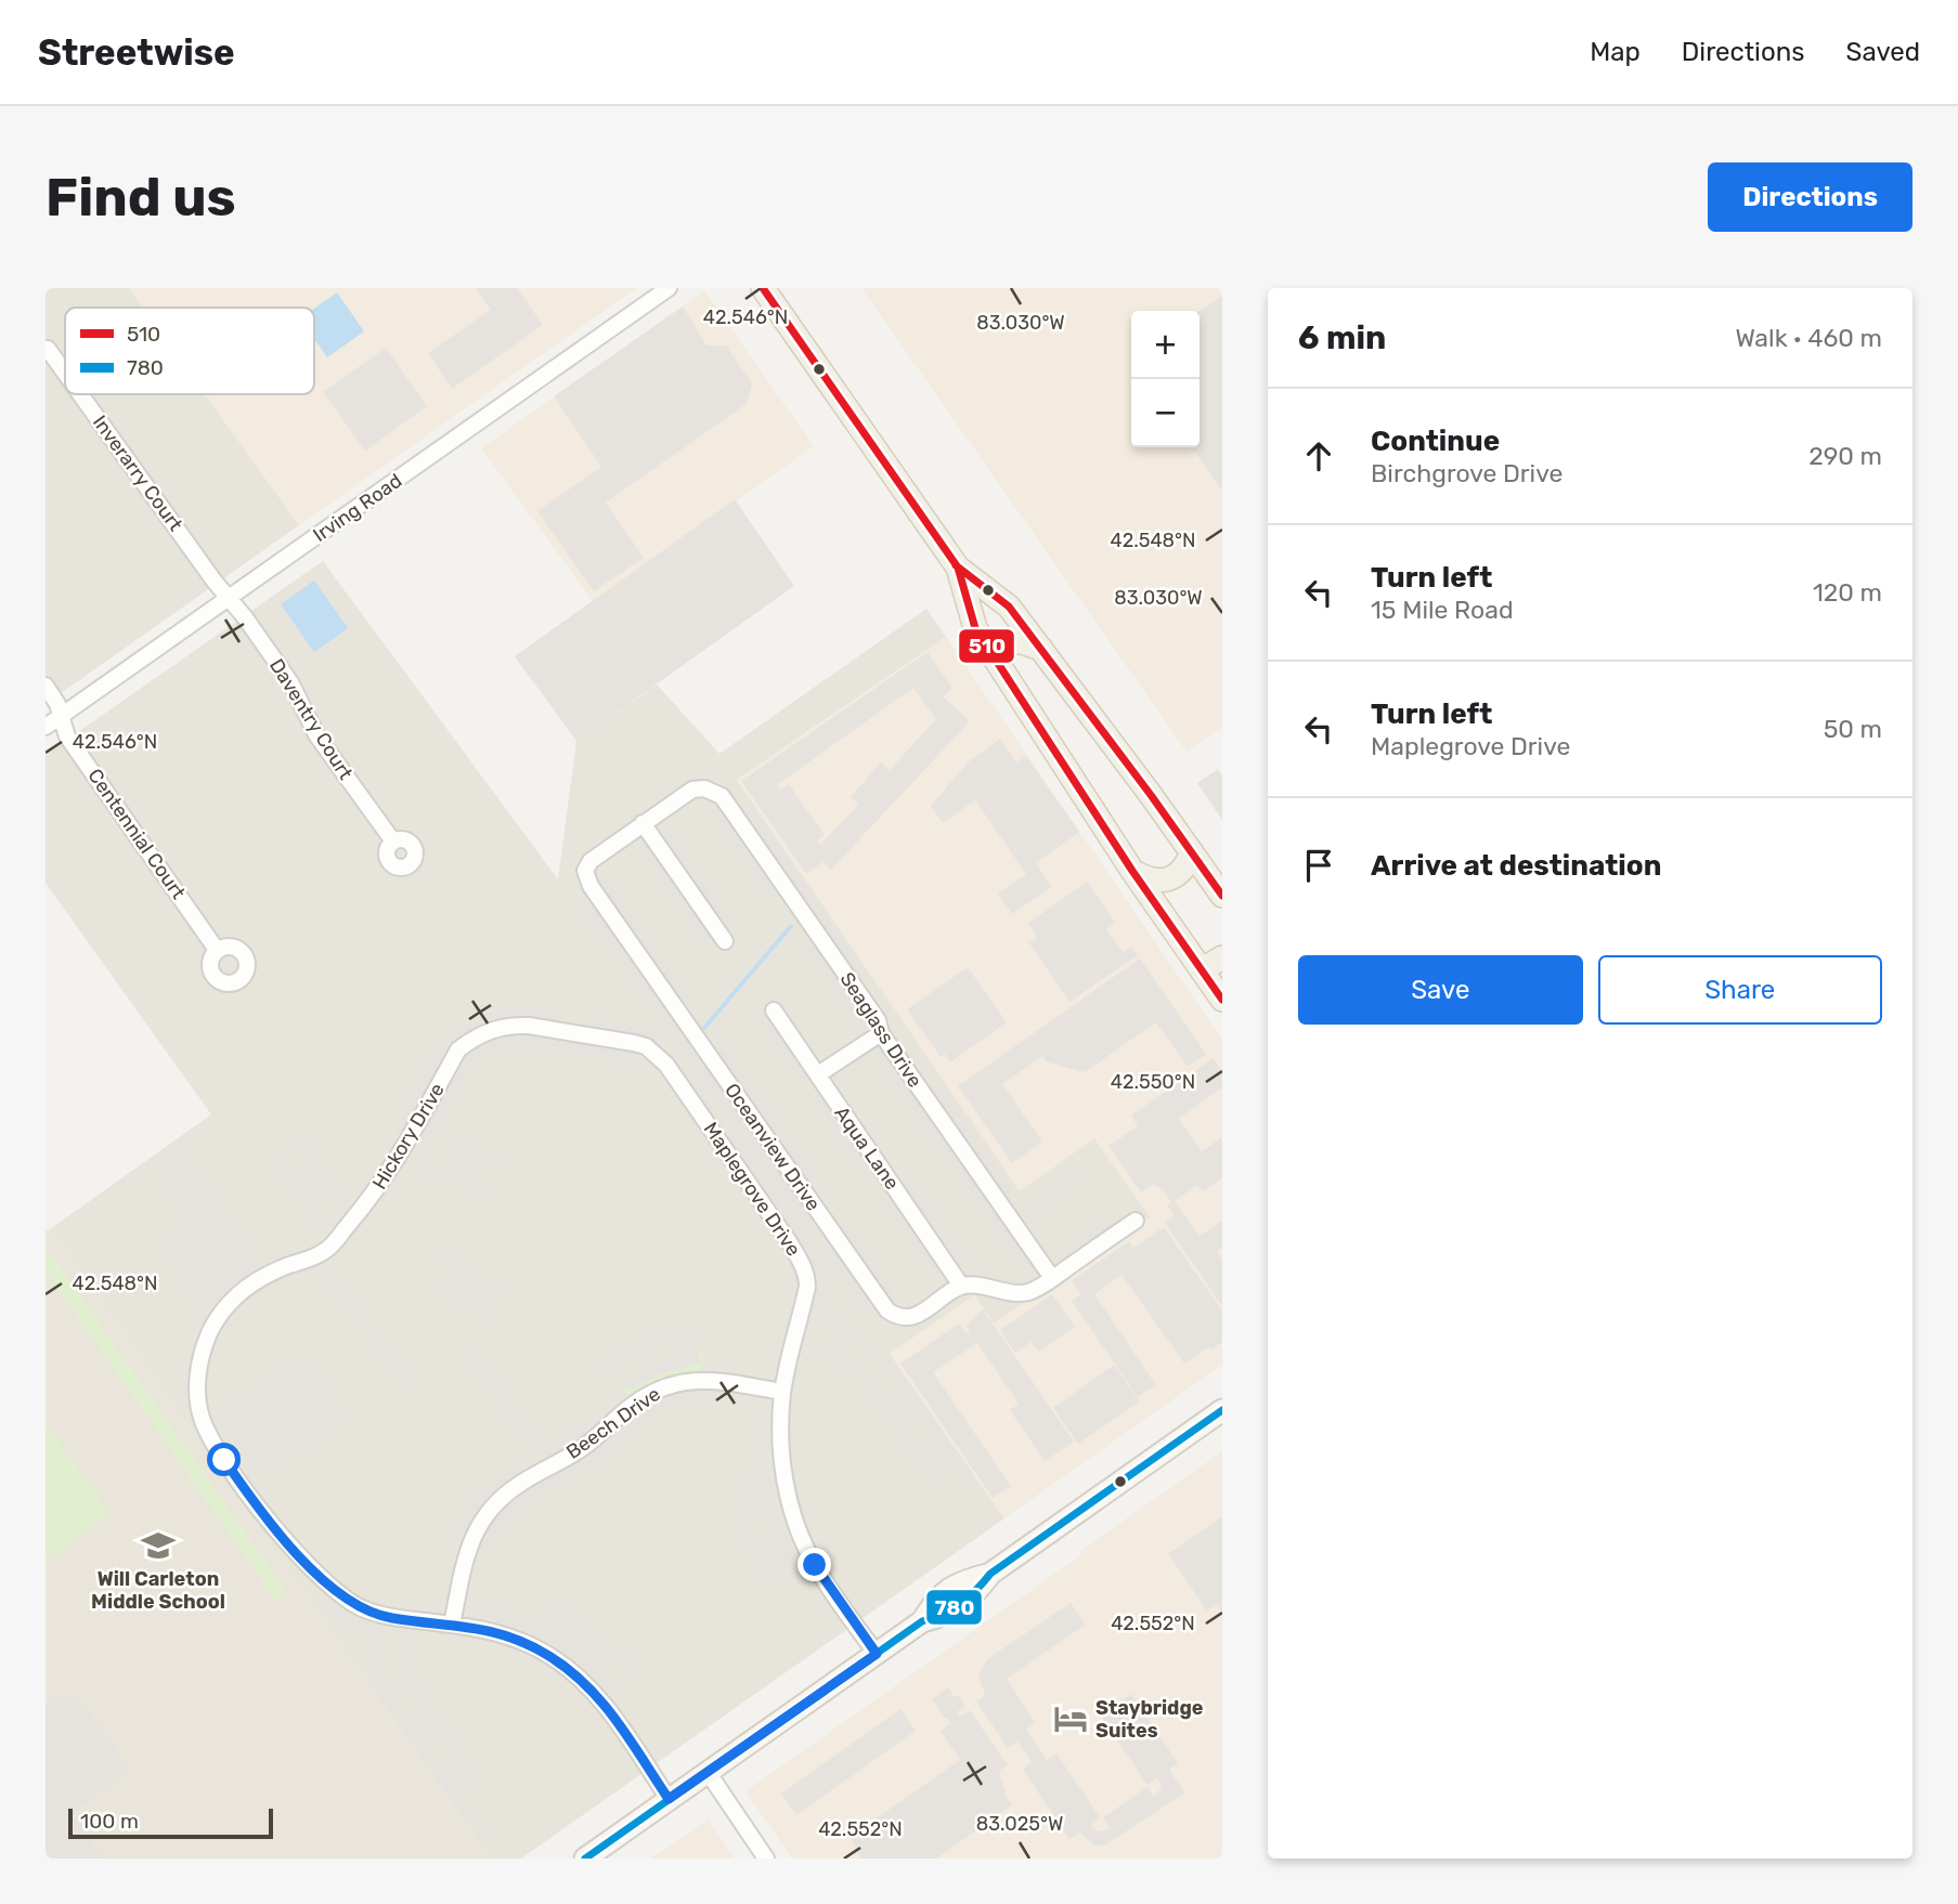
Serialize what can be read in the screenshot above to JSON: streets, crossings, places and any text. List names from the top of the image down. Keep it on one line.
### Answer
{"streets":{"street":["Inverarry Court","Irving Road","Daventry Court","Centennial Court","Seaglass Drive","Hickory Drive","Oceanview Drive","Aqua Lane","Maplegrove Drive","Beech Drive"]},"crossings":[["Inverarry Court","Irving Road"],["Inverarry Court","Daventry Court"],["Irving Road","Daventry Court"],["Irving Road","Centennial Court"],["Seaglass Drive","Oceanview Drive"],["Hickory Drive","Maplegrove Drive"],["Hickory Drive","Beech Drive"],["Oceanview Drive","Aqua Lane"],["Maplegrove Drive","Beech Drive"]],"places":{"school or university":["Will Carleton Middle School"],"hotel":["Staybridge Suites"]},"lines":["transit line 510","transit line 780"],"legend":["510","780"],"scale_bar":"100 m","page":{"header":"Streetwise","nav":["Map","Directions","Saved"],"buttons":["Directions",["Save","Share"]],"title":"Find us","heading":["6 min","Walk · 460 m"],"map_buttons":["+","−"],"list":[["Continue","Birchgrove Drive","290 m"],["Turn left","15 Mile Road","120 m"],["Turn left","Maplegrove Drive","50 m"],"Arrive at destination"],"scale":"100 m"},"coordinates":["42.546°N","83.030°W","42.548°N","42.550°N","42.552°N","83.025°W"]}
